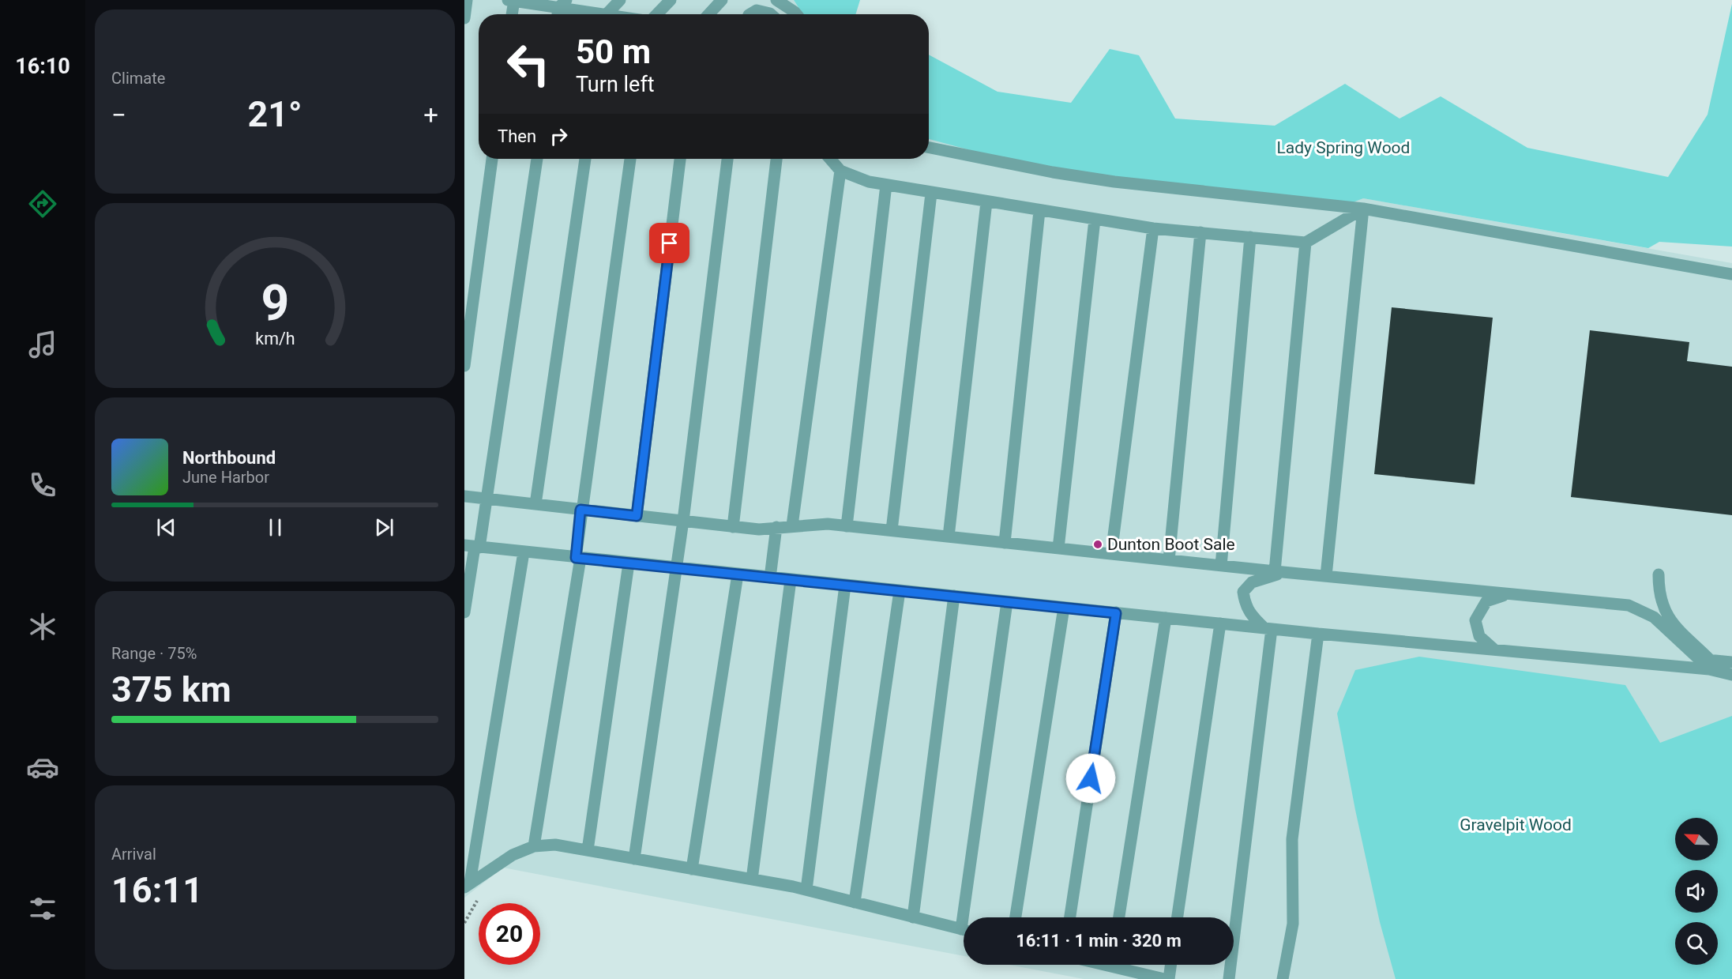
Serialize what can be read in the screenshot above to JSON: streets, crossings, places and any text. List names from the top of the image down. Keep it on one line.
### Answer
{"parks":["Lady Spring Wood","Gravelpit Wood"],"places":["Dunton Boot Sale"],"north":"top left","page":{"tabs":"16:10","tile":["Climate",["Range · 75%","375 km"],["Arrival","16:11"]],"turn":["50 m","Turn left"],"heat":["−","21°","+"],"then":"Then","song":["Northbound","June Harbor"],"limit":"20","trip":"16:11 · 1 min · 320 m","gauge":["9","km/h"]}}
